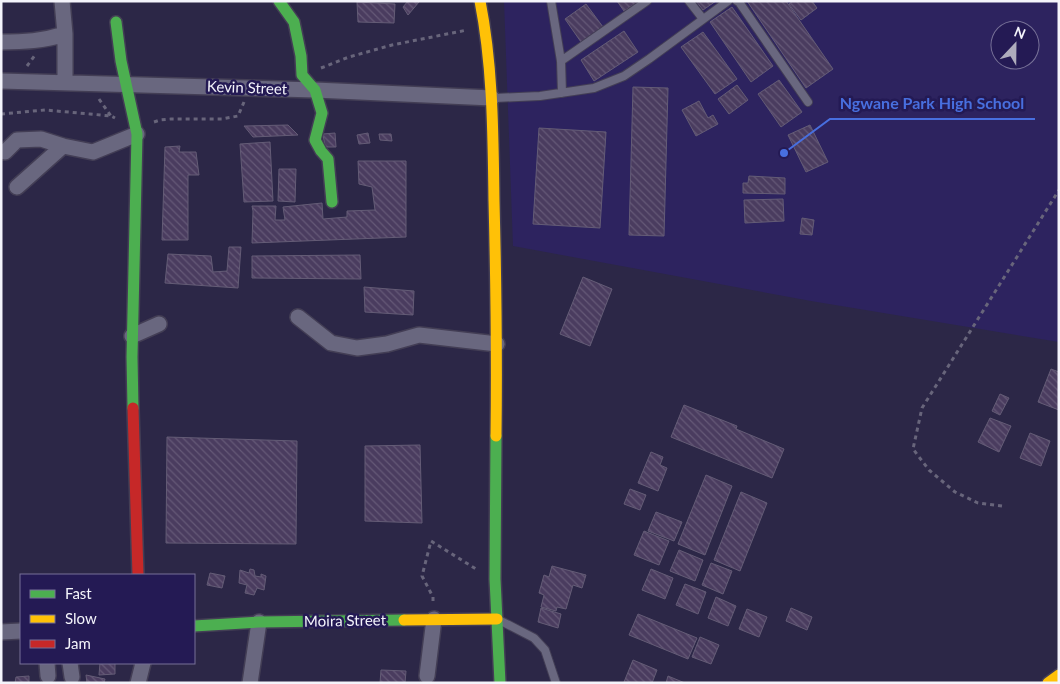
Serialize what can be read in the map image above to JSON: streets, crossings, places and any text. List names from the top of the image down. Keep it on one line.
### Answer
{"streets":{"street":["Kevin Street","Moira Street"]},"places":["Ngwane Park High School"],"legend":["Fast","Slow","Jam"],"north":"top"}
